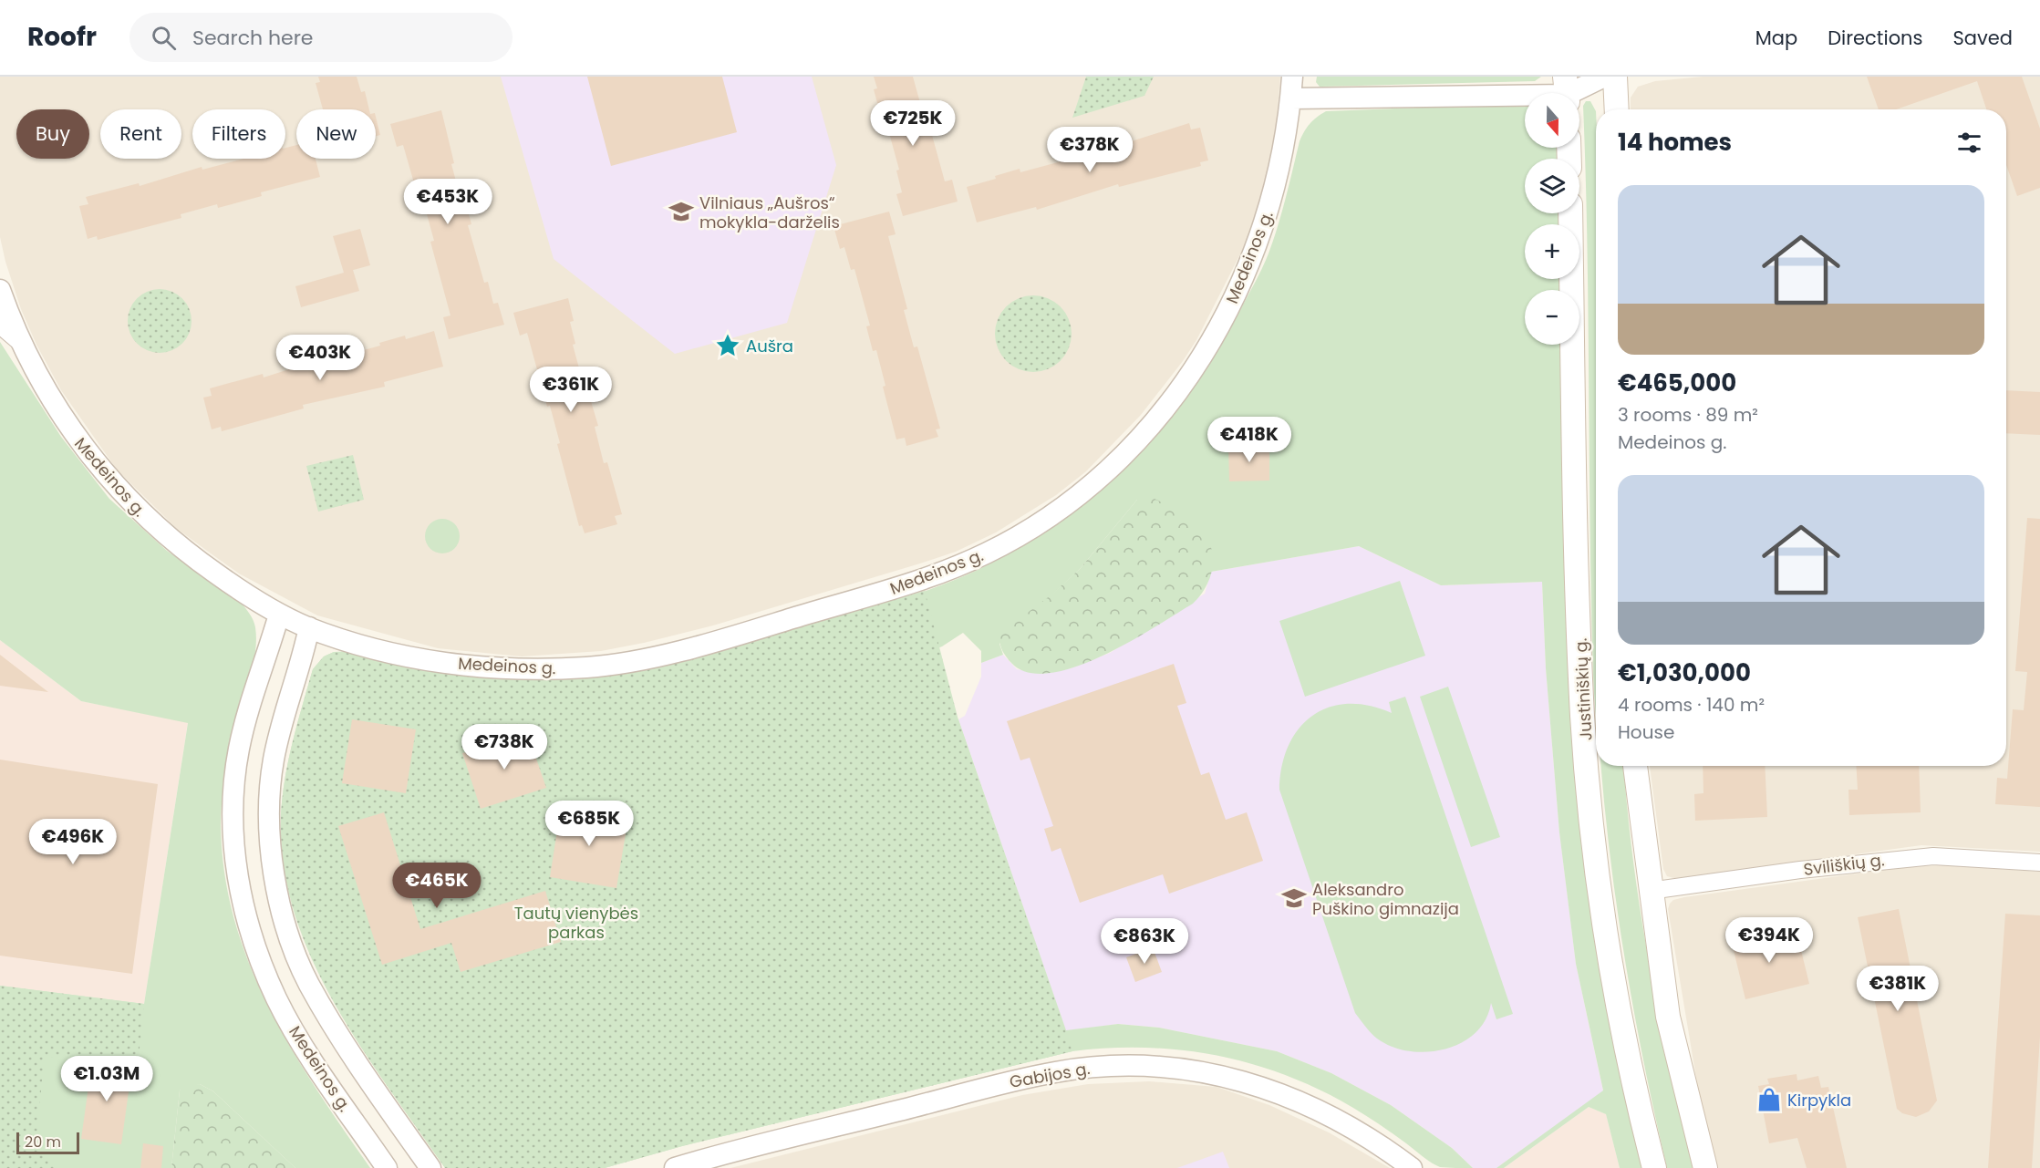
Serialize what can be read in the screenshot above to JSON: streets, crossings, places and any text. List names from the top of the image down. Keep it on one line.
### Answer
{"streets":{"main road":["Justiniškių g."],"street":["Medeinos g.","Sviliškių g.","Gabijos g."]},"parks":["Tautų vienybės parkas"],"places":{"school or university":["Vilniaus „Aušros“ mokykla-darželis","Aleksandro Puškino gimnazija"],"place":["Aušra"],"shop":["Kirpykla"]},"scale_bar":"20 m","north":"bottom","page":{"header":"Roofr","search":"Search here","nav":["Map","Directions","Saved"],"map_buttons":["+","−"],"price":["€725K","€378K","€453K","€403K","€361K","€418K","€738K","€685K","€496K","€465K","€394K","€863K","€381K","€1.03M"],"chip":["Buy","Rent","Filters","New"],"heading":"14 homes","list":[{"name":"€465,000","note":"3 rooms · 89 m² · Medeinos g."},{"name":"€1,030,000","note":"4 rooms · 140 m² · House"}],"scale":"20 m"}}
